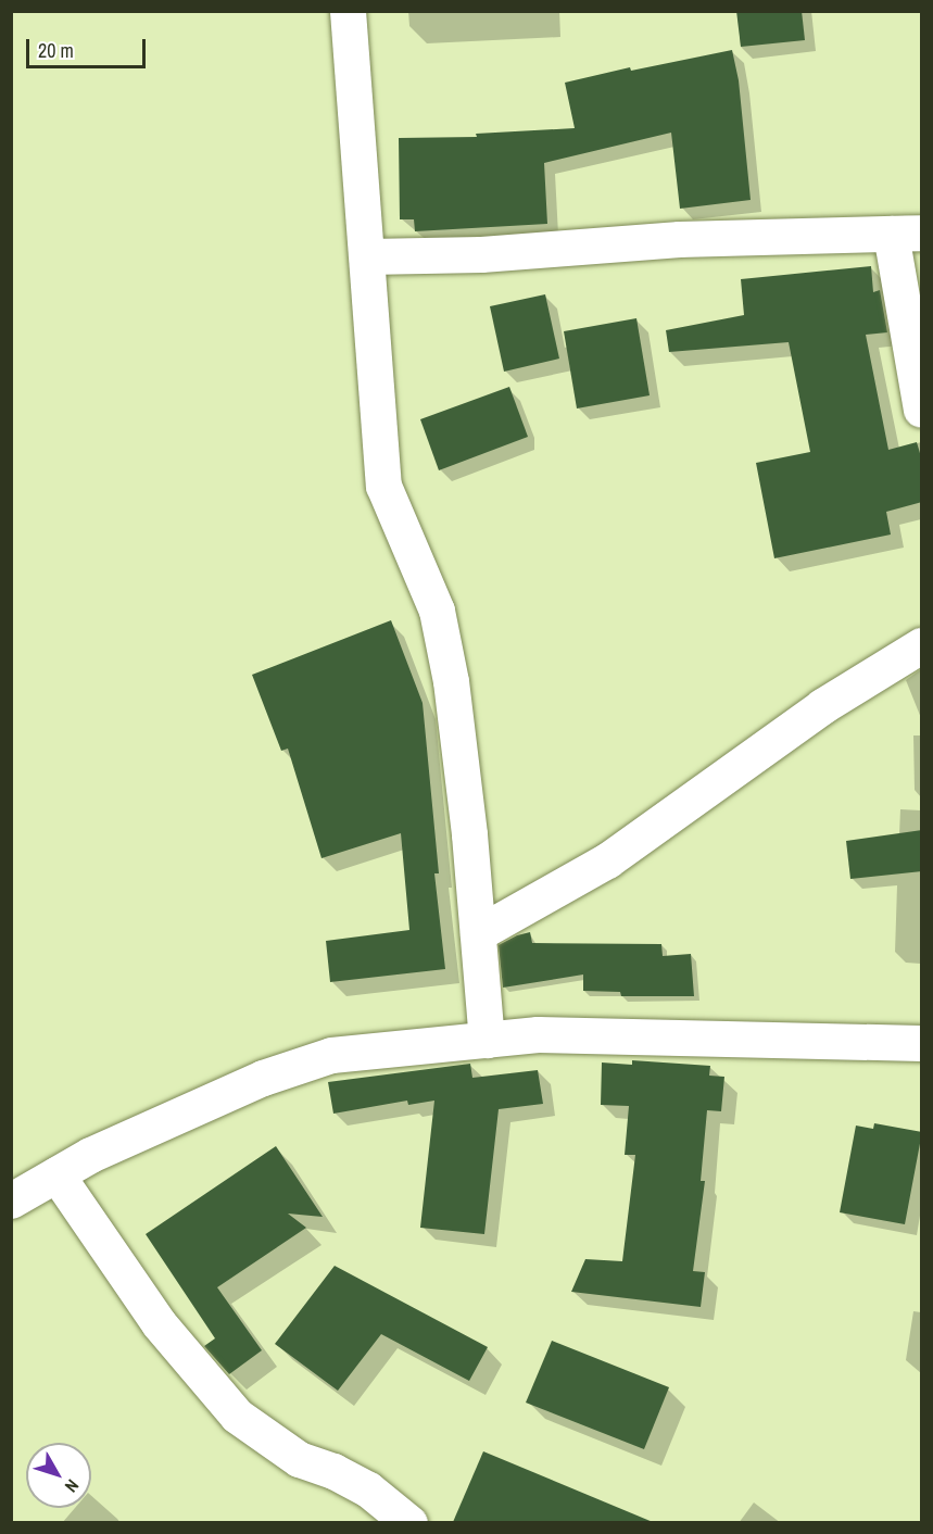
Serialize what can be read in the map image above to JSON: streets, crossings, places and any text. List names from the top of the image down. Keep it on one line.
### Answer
{"scale_bar":"20 m","north":"bottom right"}
